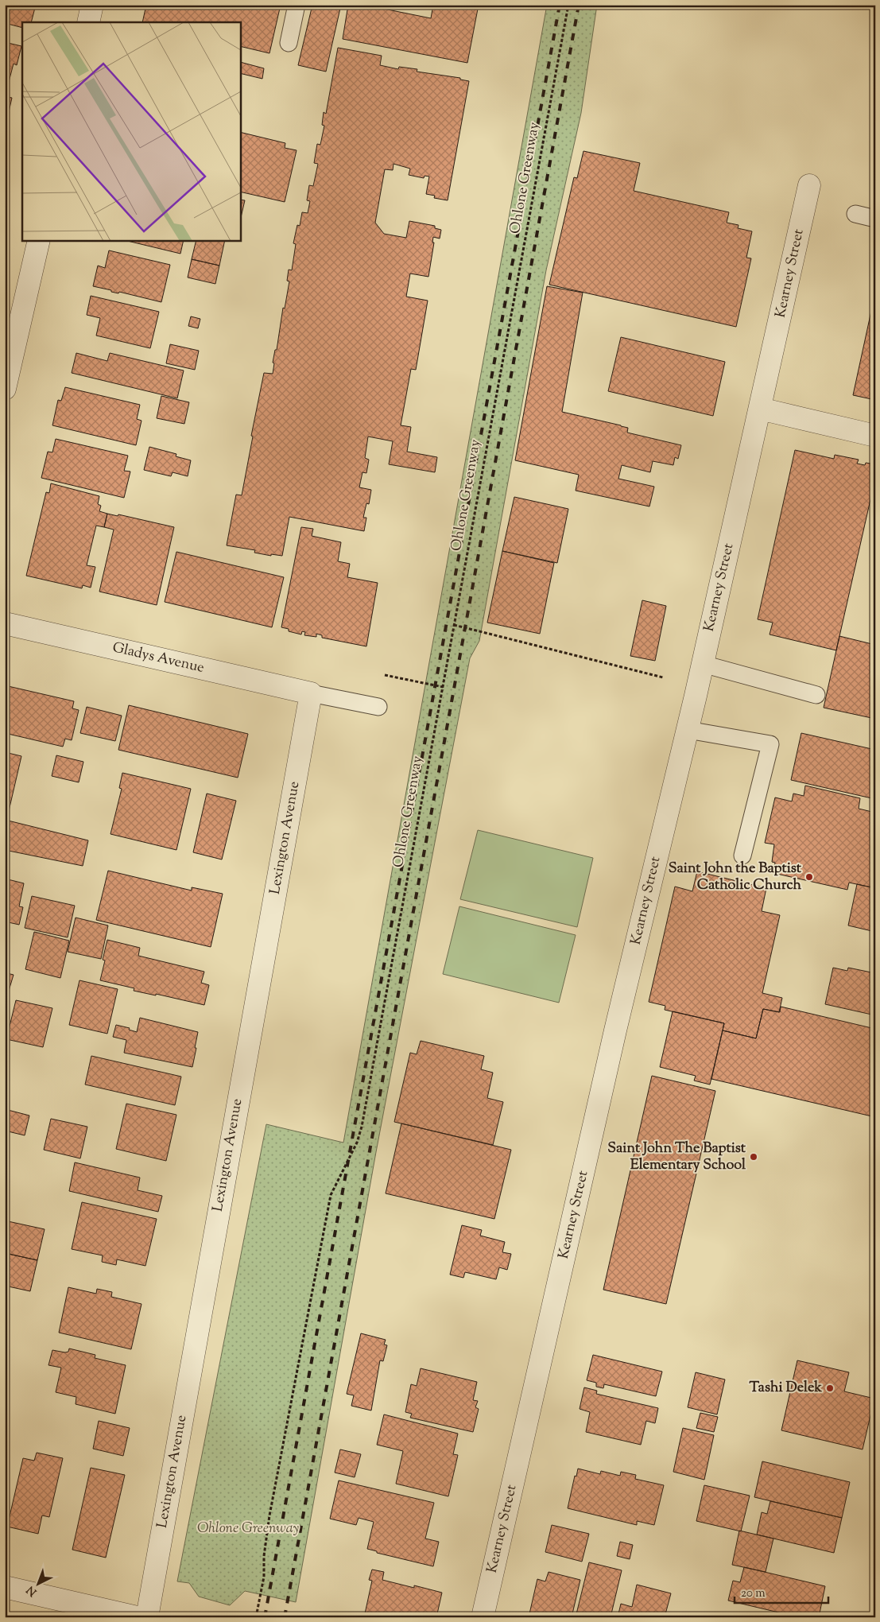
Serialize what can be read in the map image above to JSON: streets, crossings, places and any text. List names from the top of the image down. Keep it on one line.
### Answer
{"streets":{"street":["Kearney Street","Gladys Avenue","Lexington Avenue"],"path":["Ohlone Greenway"]},"crossings":[["Gladys Avenue","Lexington Avenue"]],"parks":["Ohlone Greenway"],"places":["Saint John the Baptist Catholic Church","Saint John The Baptist Elementary School","Tashi Delek"],"scale_bar":"20 m","north":"bottom left"}
